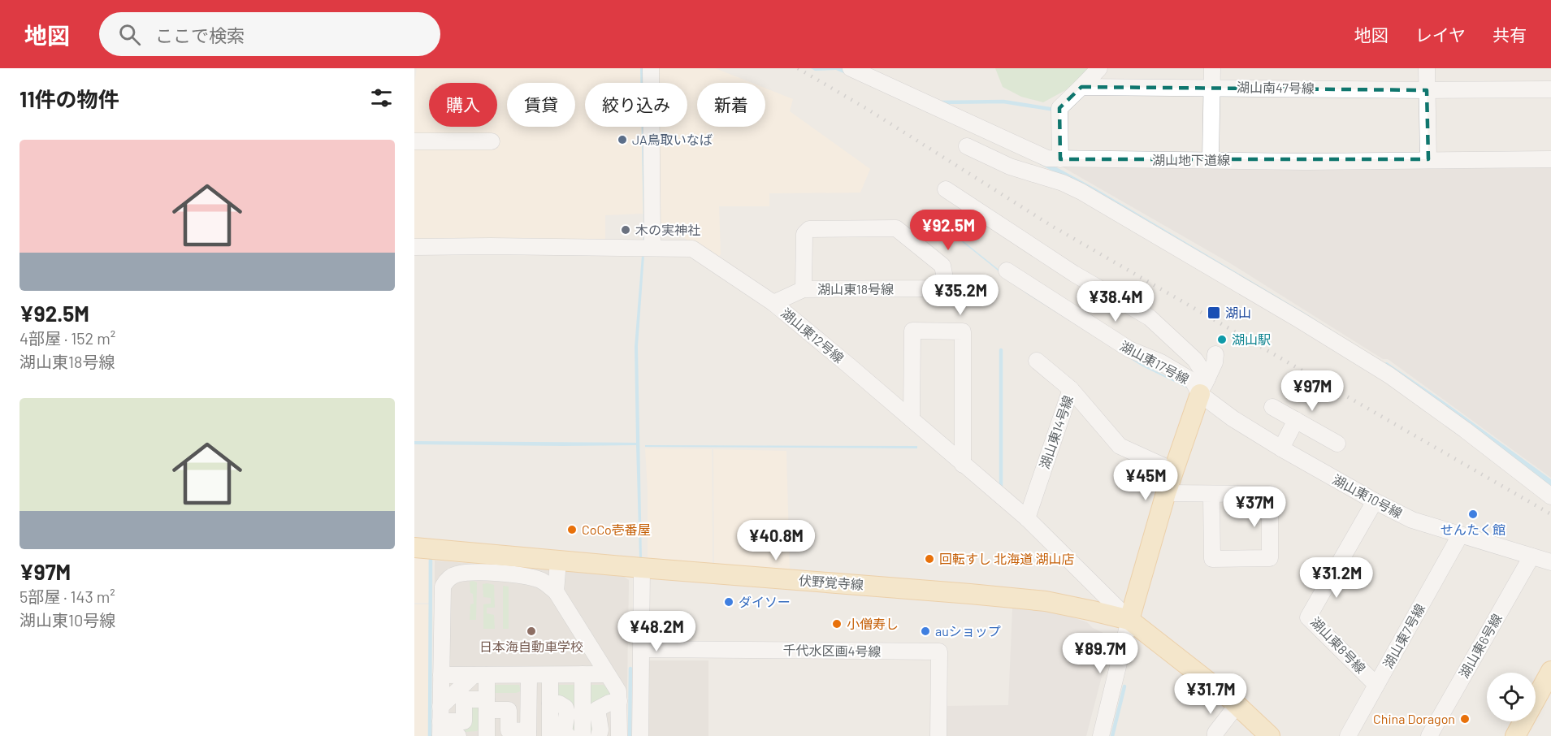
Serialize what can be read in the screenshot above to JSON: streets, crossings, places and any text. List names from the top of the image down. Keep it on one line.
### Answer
{"streets":{"main road":["伏野覚寺線"],"street":["湖山南47号線","湖山地下道線","湖山東18号線","湖山東12号線","湖山東17号線","湖山東14号線","湖山東10号線","湖山東7号線","湖山東8号線","湖山東6号線","千代水区画4号線"]},"crossings":[["湖山東18号線","湖山東12号線"],["湖山東12号線","湖山東14号線"],["湖山東12号線","伏野覚寺線"],["湖山東17号線","湖山東10号線"],["湖山東10号線","湖山東7号線"],["湖山東10号線","湖山東8号線"],["湖山東10号線","湖山東6号線"],["湖山東7号線","湖山東8号線"]],"places":{"other":["JA鳥取いなば","木の実神社","湖山駅","せんたく館","CoCo壱番屋","回転すし 北海道 湖山店","ダイソー","小僧寿し","日本海自動車学校","auショップ","China Doragon"],"transit":["湖山"]},"page":{"header":"地図","search":"ここで検索","nav":["地図","レイヤ","共有"],"heading":"11件の物件","chip":["購入","賃貸","絞り込み","新着"],"list":[{"name":"¥92.5M","note":"4部屋 · 152 m² · 湖山東18号線"},{"name":"¥97M","note":"5部屋 · 143 m² · 湖山東10号線"}],"price":["¥92.5M","¥35.2M","¥38.4M","¥97M","¥45M","¥37M","¥40.8M","¥31.2M","¥48.2M","¥89.7M","¥31.7M"]}}
